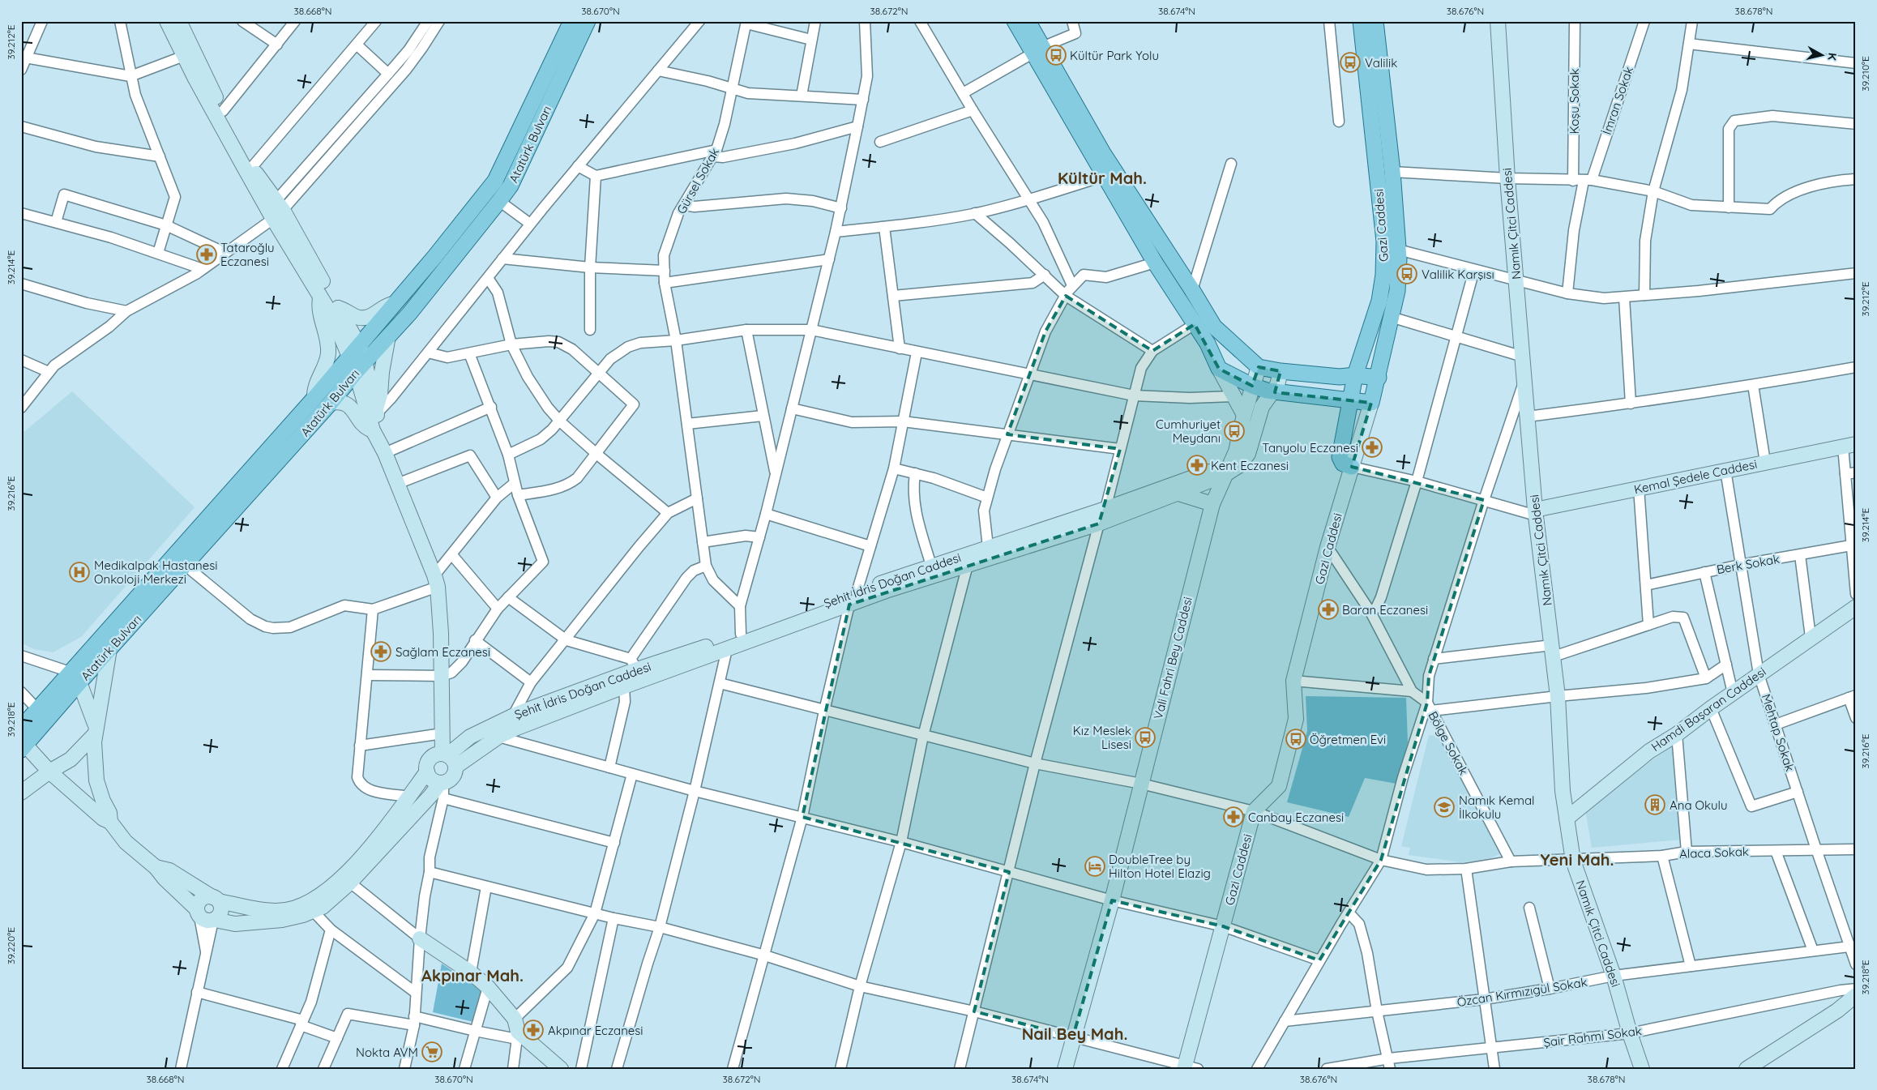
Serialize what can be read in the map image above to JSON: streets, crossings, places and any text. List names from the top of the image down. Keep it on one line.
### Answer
{"streets":{"main road":["Atatürk Bulvarı","Namık Çitci Caddesi","Gazi Caddesi","Kemal Şedele Caddesi","Şehit İdris Doğan Caddesi","Vali Fahri Bey Caddesi","Hamdi Başaran Caddesi"],"street":["İmran Sokak","Koşu Sokak","Gürsel Sokak","Berk Sokak","Mehtap Sokak","Bölge Sokak","Alaca Sokak","Özcan Kırmızıgül Sokak","Şair Rahmi Sokak"]},"crossings":[["İmran Sokak","Koşu Sokak"],["Namık Çitci Caddesi","Kemal Şedele Caddesi"],["Namık Çitci Caddesi","Hamdi Başaran Caddesi"],["Namık Çitci Caddesi","Alaca Sokak"],["Namık Çitci Caddesi","Özcan Kırmızıgül Sokak"],["Namık Çitci Caddesi","Şair Rahmi Sokak"],["Gazi Caddesi","Bölge Sokak"],["Gazi Caddesi","Alaca Sokak"],["Kemal Şedele Caddesi","Mehtap Sokak"],["Berk Sokak","Mehtap Sokak"],["Şehit İdris Doğan Caddesi","Vali Fahri Bey Caddesi"],["Vali Fahri Bey Caddesi","Alaca Sokak"],["Hamdi Başaran Caddesi","Mehtap Sokak"],["Mehtap Sokak","Alaca Sokak"],["Mehtap Sokak","Özcan Kırmızıgül Sokak"],["Bölge Sokak","Alaca Sokak"]],"districts":["Kültür Mah.","Yeni Mah.","Akpınar Mah.","Nail Bey Mah."],"places":{"bus stop":["Kültür Park Yolu","Valilik","Valilik Karşısı","Cumhuriyet Meydanı","Kız Meslek Lisesi","Öğretmen Evi"],"pharmacy":["Tataroğlu Eczanesi","Tanyolu Eczanesi","Kent Eczanesi","Baran Eczanesi","Sağlam Eczanesi","Canbay Eczanesi","Akpınar Eczanesi"],"hospital":["Medikalpak Hastanesi Onkoloji Merkezi"],"building":["Ana Okulu"],"school or university":["Namık Kemal İlkokulu"],"hotel":["DoubleTree by Hilton Hotel Elazig"],"supermarket":["Nokta AVM"]},"north":"right","coordinates":["38.668°N","38.670°N","38.672°N","38.674°N","38.676°N","38.678°N","39.212°E","39.210°E","39.214°E","39.216°E","39.218°E","39.220°E"]}
